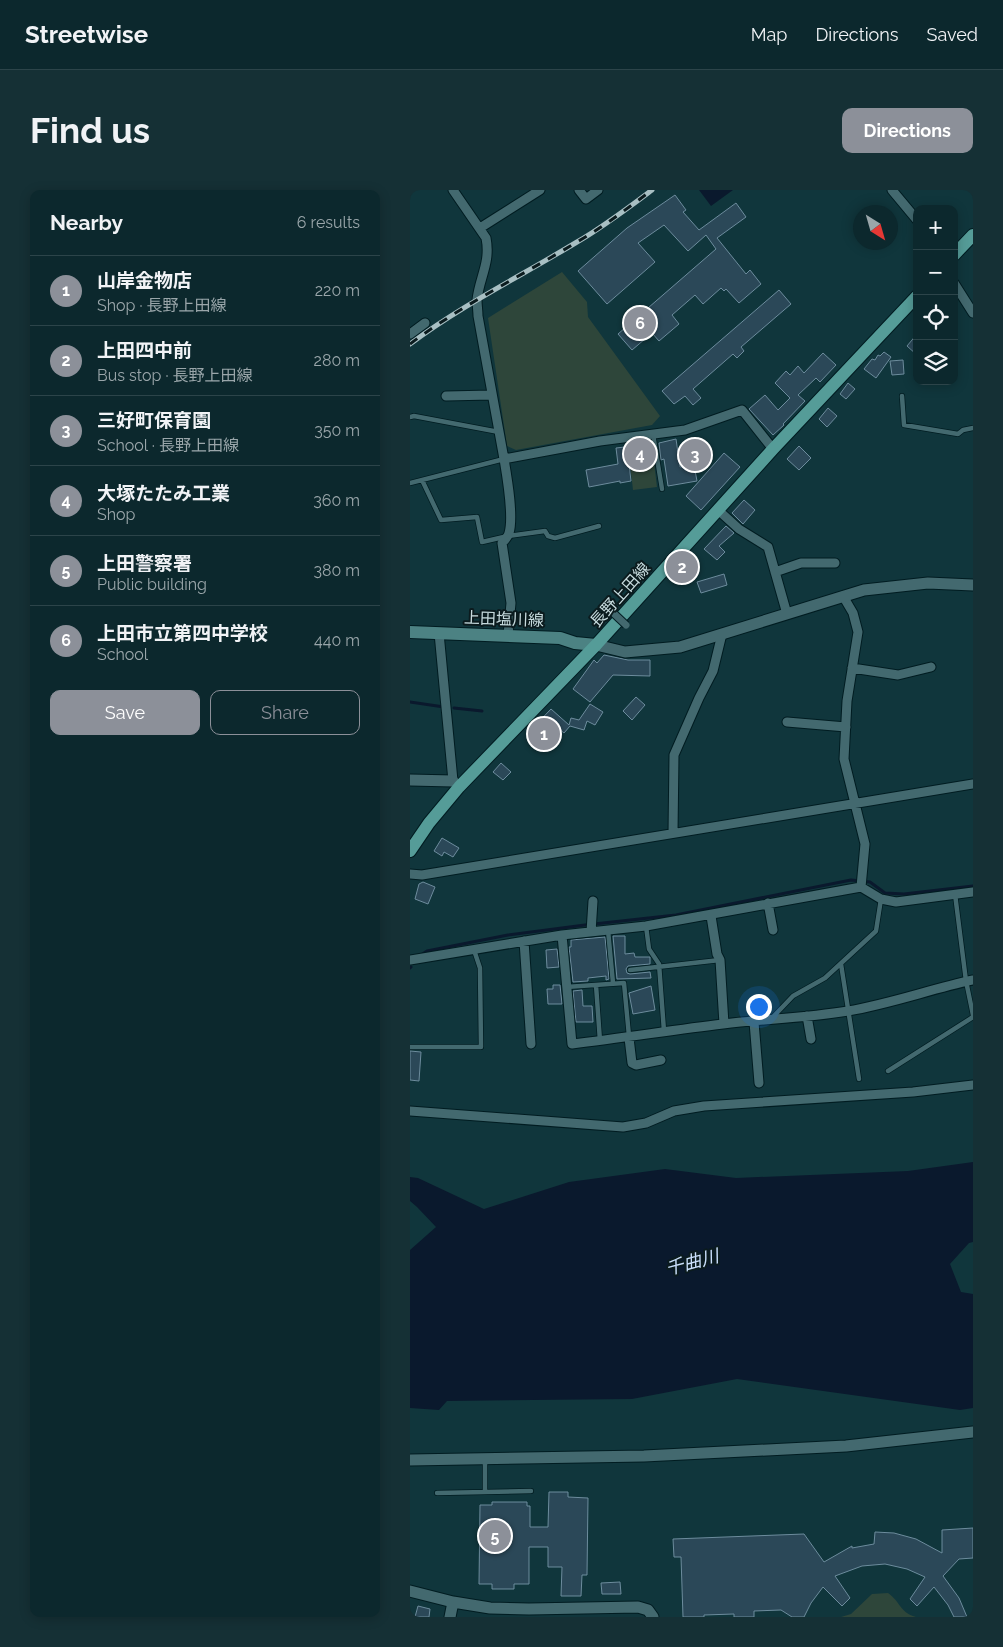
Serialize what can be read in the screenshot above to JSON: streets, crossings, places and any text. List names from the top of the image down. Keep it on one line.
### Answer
{"streets":{"main road":["長野上田線","上田塩川線"]},"crossings":[["長野上田線","上田塩川線"]],"water":["千曲川"],"north":"bottom right","page":{"header":"Streetwise","nav":["Map","Directions","Saved"],"buttons":["Directions",["Save","Share"]],"title":"Find us","heading":["Nearby","6 results"],"map_buttons":["+","−"],"list":[{"mark":"1","name":"山岸金物店","note":"Shop · 長野上田線","value":"220 m"},{"mark":"2","name":"上田四中前","note":"Bus stop · 長野上田線","value":"280 m"},{"mark":"3","name":"三好町保育園","note":"School · 長野上田線","value":"350 m"},{"mark":"4","name":"大塚たたみ工業","note":"Shop","value":"360 m"},{"mark":"5","name":"上田警察署","note":"Public building","value":"380 m"},{"mark":"6","name":"上田市立第四中学校","note":"School","value":"440 m"}],"pins":["6","4","3","2","1","5"]}}
